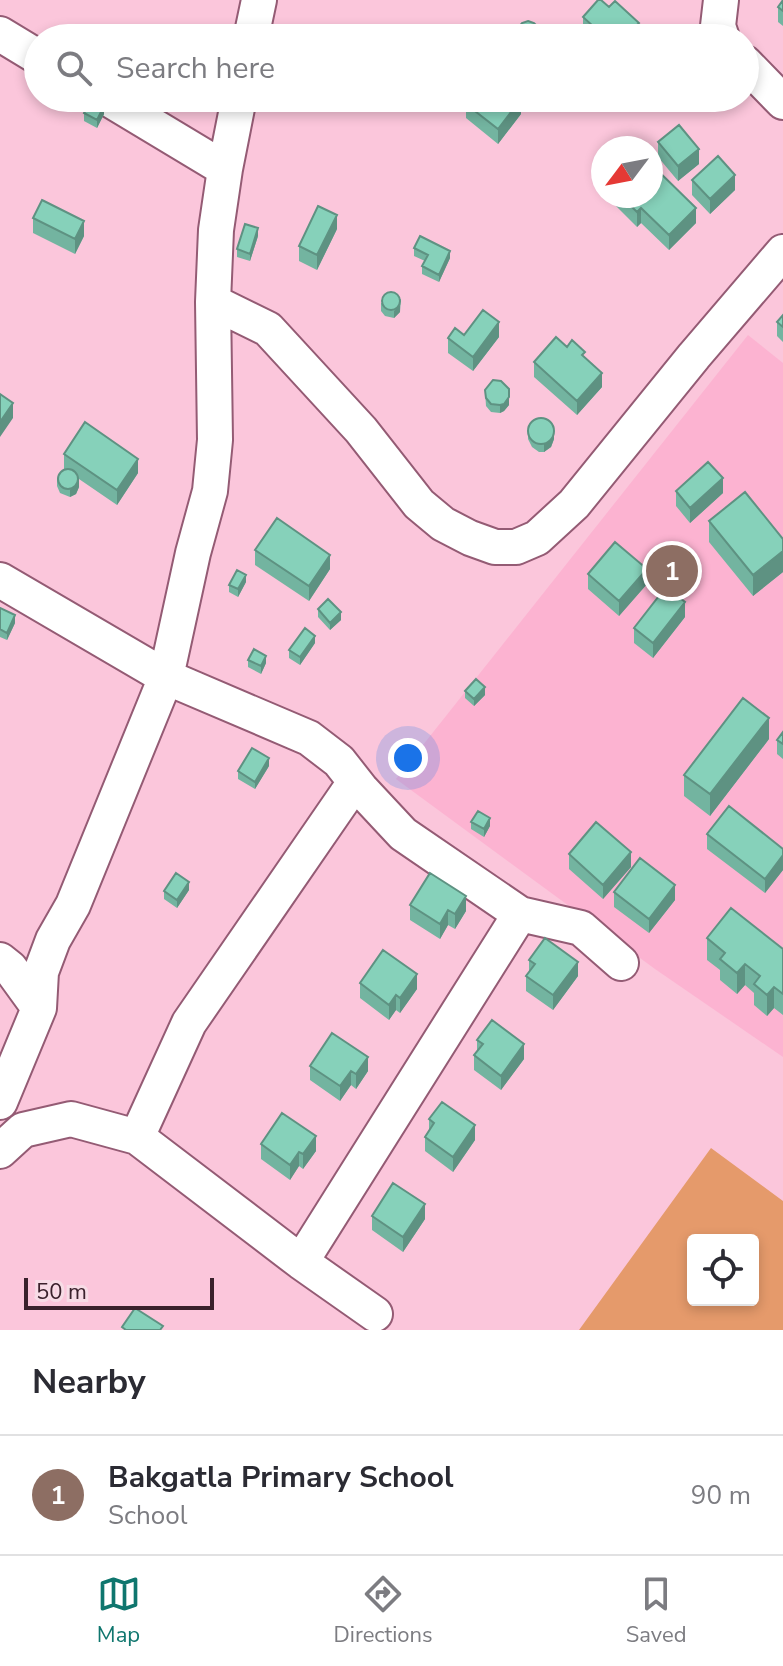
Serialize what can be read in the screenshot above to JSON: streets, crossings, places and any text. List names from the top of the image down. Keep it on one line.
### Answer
{"scale_bar":"50 m","north":"bottom left","page":{"search":"Search here","pins":"1","scale":"50 m","heading":"Nearby","list":[{"mark":"1","name":"Bakgatla Primary School","note":"School","value":"90 m"}],"nav":["Map","Directions","Saved"]}}
